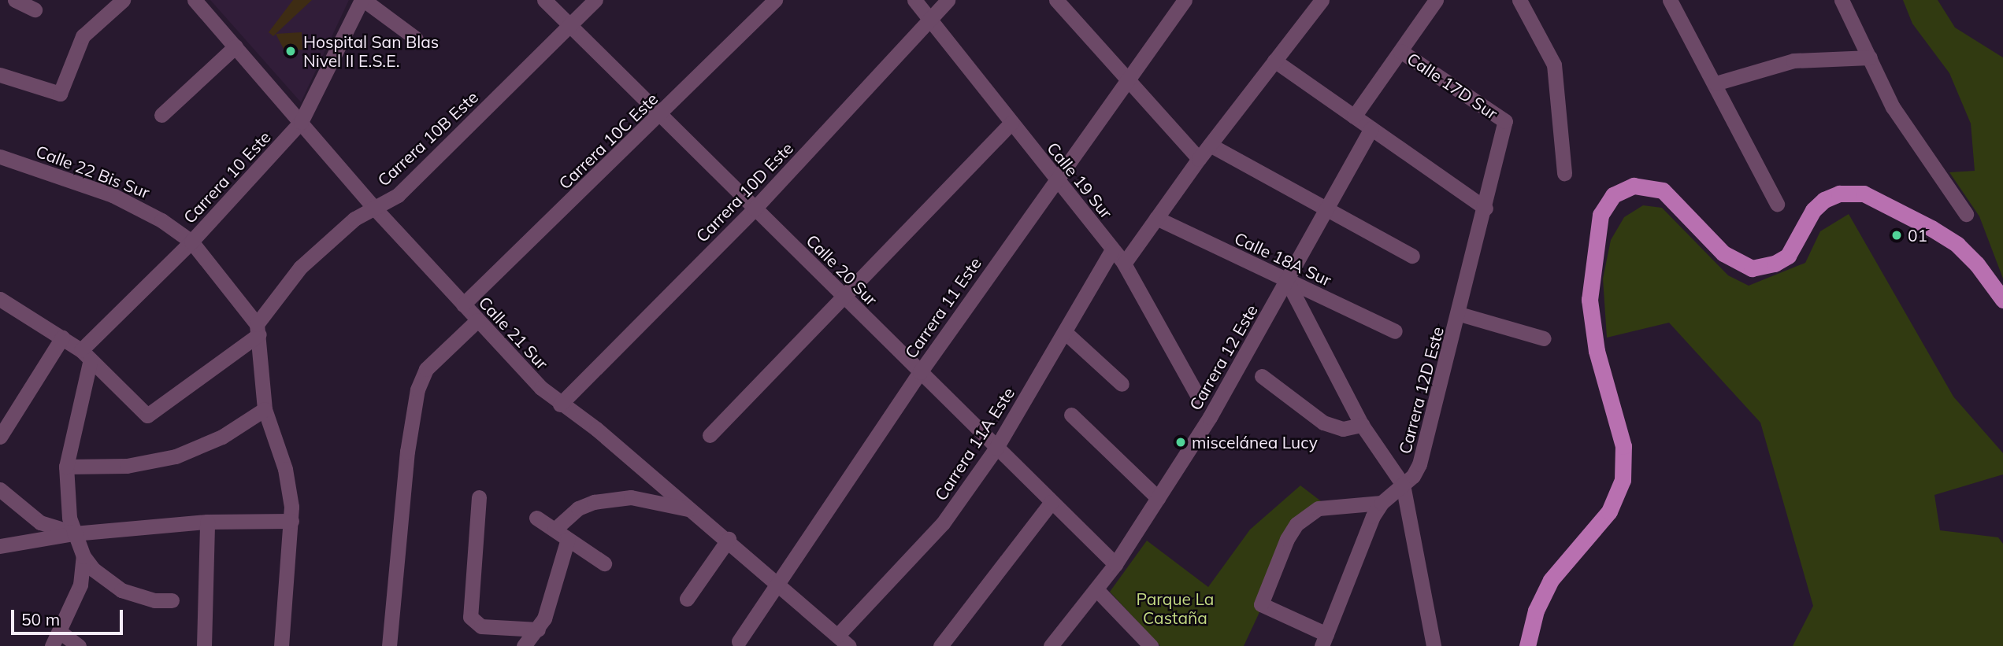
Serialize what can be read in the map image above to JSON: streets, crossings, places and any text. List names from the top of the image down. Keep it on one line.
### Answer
{"streets":{"street":["Calle 17D Sur","Carrera 10B Este","Carrera 10C Este","Calle 22 Bis Sur","Carrera 10 Este","Calle 19 Sur","Carrera 10D Este","Calle 18A Sur","Calle 20 Sur","Carrera 11 Este","Calle 21 Sur","Carrera 12 Este","Carrera 12D Este","Carrera 11A Este"]},"crossings":[["Calle 17D Sur","Carrera 12D Este"],["Carrera 10B Este","Calle 22 Bis Sur"],["Carrera 10B Este","Carrera 10 Este"],["Carrera 10B Este","Calle 20 Sur"],["Carrera 10B Este","Calle 21 Sur"],["Carrera 10C Este","Calle 20 Sur"],["Carrera 10C Este","Calle 21 Sur"],["Calle 22 Bis Sur","Carrera 10 Este"],["Carrera 10 Este","Calle 21 Sur"],["Calle 19 Sur","Carrera 10D Este"],["Calle 19 Sur","Carrera 11 Este"],["Calle 19 Sur","Carrera 11A Este"],["Carrera 10D Este","Calle 20 Sur"],["Carrera 10D Este","Calle 21 Sur"],["Calle 18A Sur","Carrera 12 Este"],["Calle 20 Sur","Carrera 11 Este"],["Calle 20 Sur","Carrera 12 Este"],["Calle 20 Sur","Carrera 11A Este"],["Carrera 11 Este","Calle 21 Sur"],["Calle 21 Sur","Carrera 11A Este"]],"parks":["Parque La Castaña"],"places":["Hospital San Blas Nivel II E.S.E.","01","miscelánea Lucy"],"scale_bar":"50 m"}
